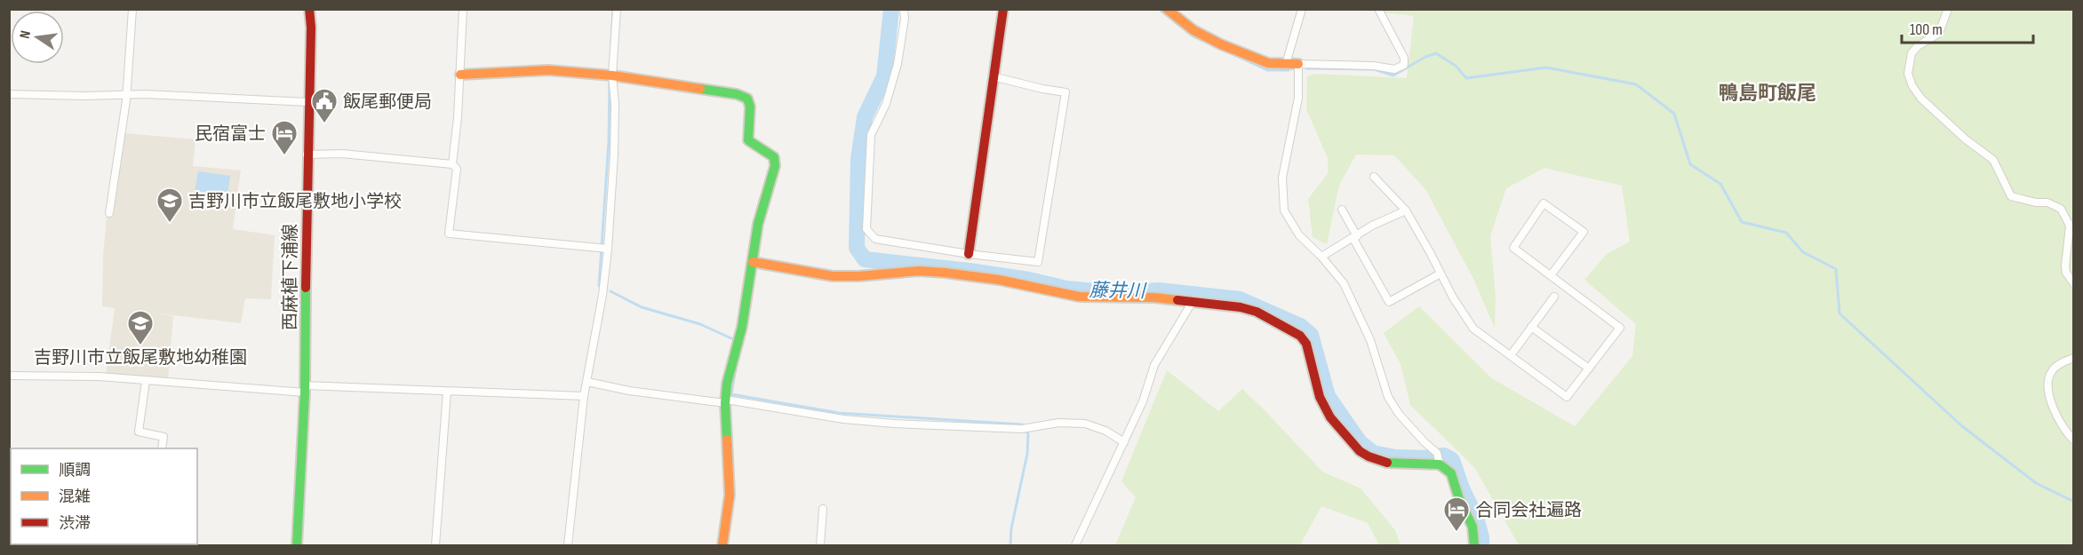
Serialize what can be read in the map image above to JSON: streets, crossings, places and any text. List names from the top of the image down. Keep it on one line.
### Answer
{"streets":{"street":["西麻植下浦線"]},"districts":["鴨島町飯尾"],"water":["藤井川"],"places":{"public building":["飯尾郵便局"],"hotel":["民宿富士","合同会社遍路"],"school or university":["吉野川市立飯尾敷地小学校","吉野川市立飯尾敷地幼稚園"]},"legend":["順調","混雑","渋滞"],"scale_bar":"100 m","north":"left"}
